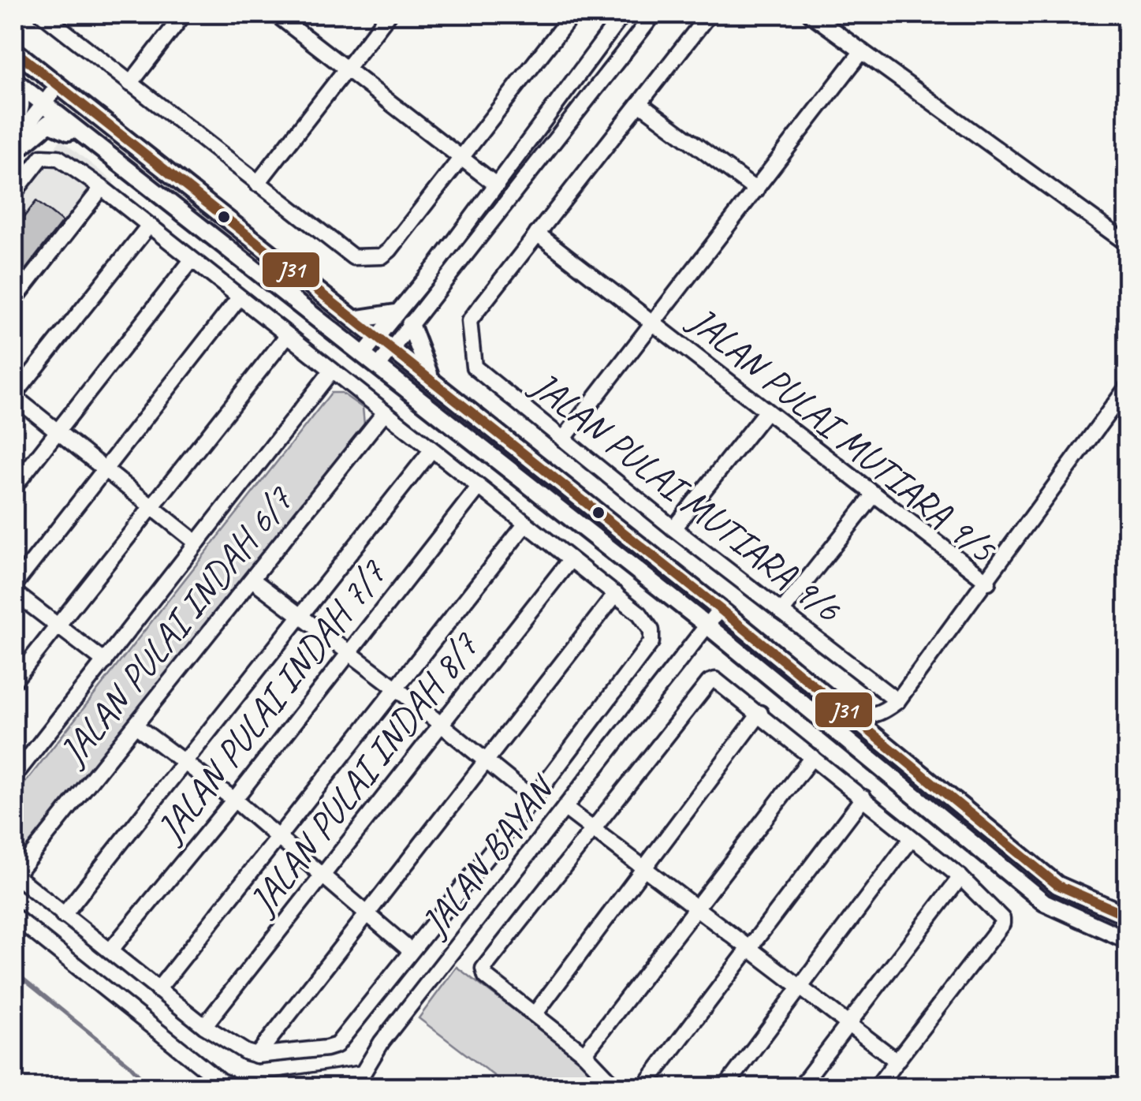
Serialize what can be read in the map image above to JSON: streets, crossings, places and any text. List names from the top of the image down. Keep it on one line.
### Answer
{"streets":{"street":["JALAN PULAI MUTIARA 9/5","JALAN PULAI MUTIARA 9/6","JALAN PULAI INDAH 6/7","JALAN PULAI INDAH 7/7","JALAN PULAI INDAH 8/7","JALAN BAYAN"]},"crossings":[["JALAN PULAI MUTIARA 9/5","JALAN PULAI MUTIARA 9/6"]],"lines":["transit line J31"]}
